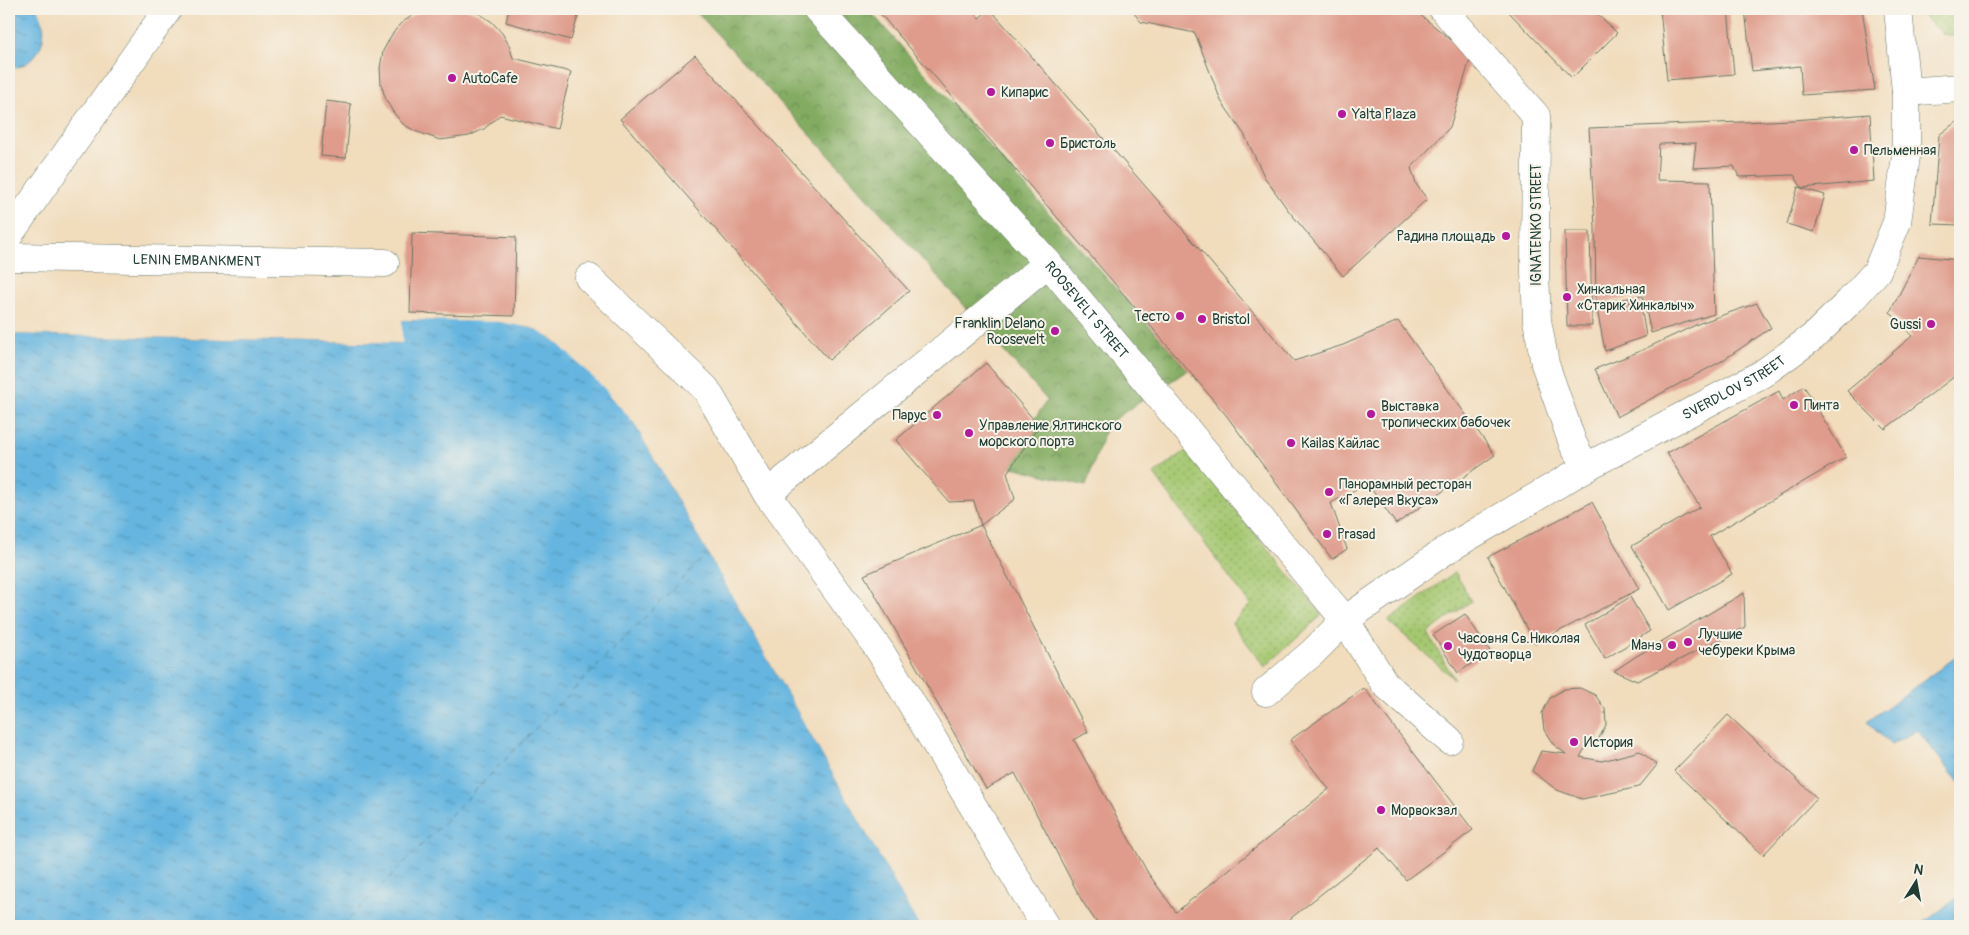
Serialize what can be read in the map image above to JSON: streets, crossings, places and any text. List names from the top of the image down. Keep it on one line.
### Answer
{"streets":{"main road":["IGNATENKO STREET","LENIN EMBANKMENT","ROOSEVELT STREET","SVERDLOV STREET"]},"crossings":[["IGNATENKO STREET","SVERDLOV STREET"],["ROOSEVELT STREET","SVERDLOV STREET"]],"places":["AutoCafe","Кипариc","Yalta Plaza","Бристоль","Пельменная","Радина площадь","Хинкальная «Старик Хинкалыч»","Тесто","Bristol","Gussi","Franklin Delano Roosevelt","Пинта","Выставка тропических бабочек","Парус","Управление Ялтинского морского порта","Kailas Кайлас","Панорамный ресторан «Галерея Вкуса»","Prasad","Лучшие чебуреки Крыма","Манэ","Часовня Св.Николая Чудотворца","История","Морвокзал"],"north":"top"}
